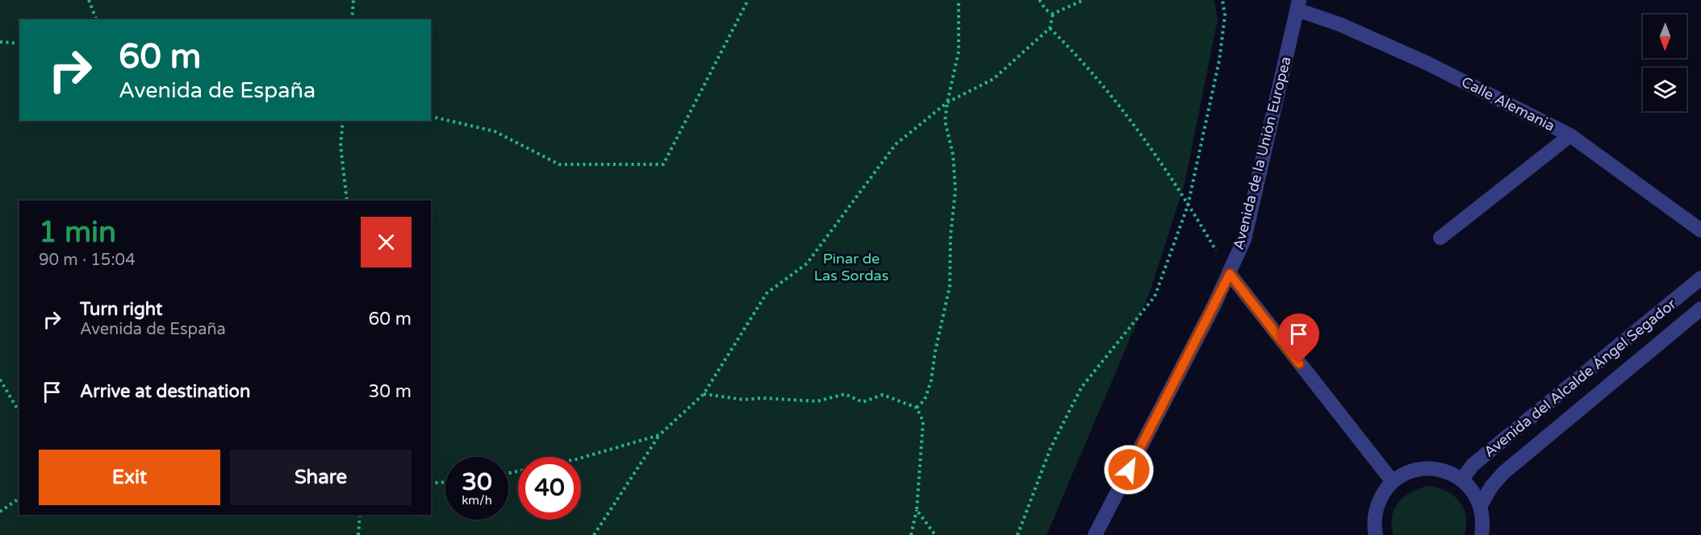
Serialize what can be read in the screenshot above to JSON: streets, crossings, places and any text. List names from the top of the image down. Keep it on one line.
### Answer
{"streets":{"street":["Calle Alemania","Avenida de la Unión Europea","Avenida del Alcalde Ángel Segador"]},"crossings":[["Calle Alemania","Avenida de la Unión Europea"]],"parks":["Pinar de Las Sordas"],"north":"bottom","page":{"turn":["60 m","Avenida de España"],"heading":["1 min","90 m · 15:04"],"list":[{"name":"Turn right","note":"Avenida de España","value":"60 m"},{"name":"Arrive at destination","value":"30 m"}],"buttons":["Exit","Share"],"speed":"30 km/h","limit":"40"}}
